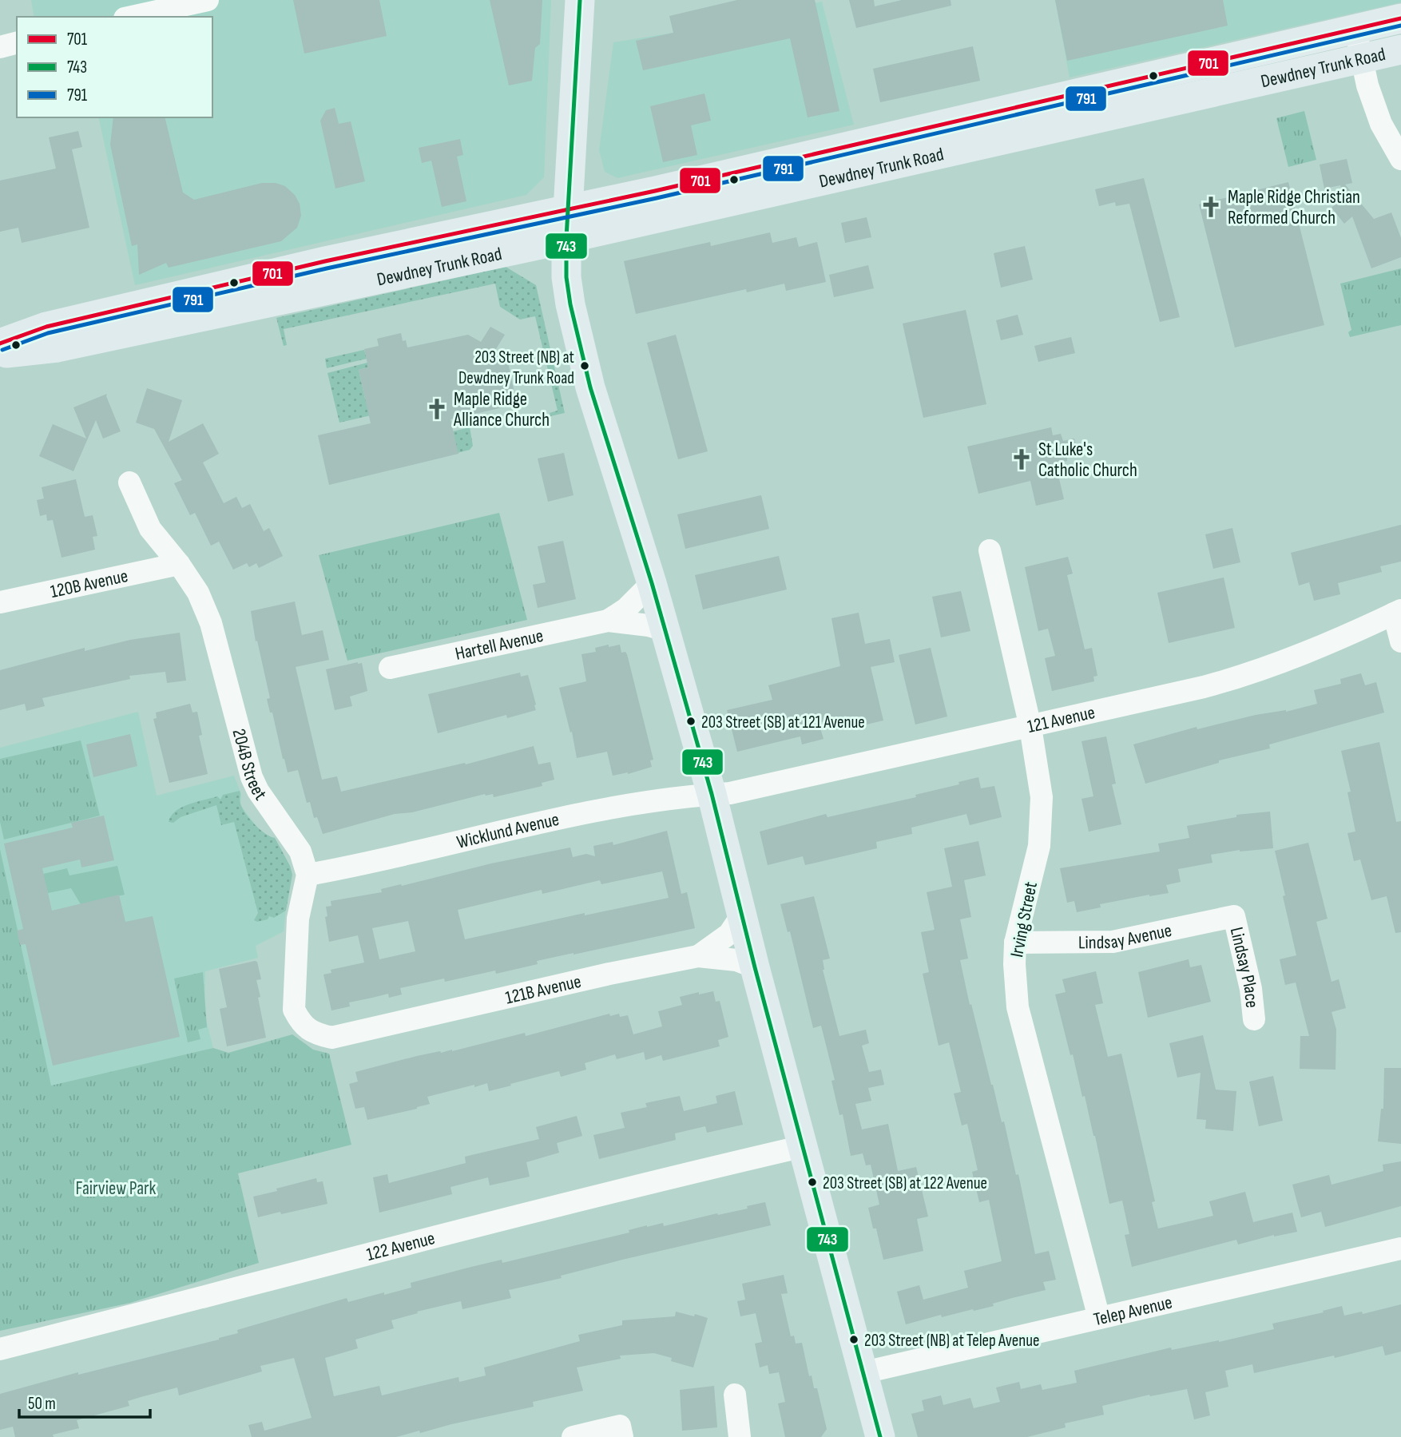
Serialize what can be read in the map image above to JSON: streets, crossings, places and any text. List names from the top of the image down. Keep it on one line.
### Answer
{"streets":{"main road":["Dewdney Trunk Road"],"street":["120B Avenue","Hartell Avenue","121 Avenue","204B Street","Wicklund Avenue","Irving Street","Lindsay Avenue","Lindsay Place","121B Avenue","122 Avenue","Telep Avenue"]},"crossings":[["120B Avenue","204B Street"],["121 Avenue","Wicklund Avenue"],["121 Avenue","Irving Street"],["204B Street","Wicklund Avenue"],["204B Street","121B Avenue"],["Irving Street","Lindsay Avenue"],["Irving Street","Telep Avenue"],["Lindsay Avenue","Lindsay Place"]],"parks":["Fairview Park"],"places":{"church":["Maple Ridge Christian Reformed Church","Maple Ridge Alliance Church","St Luke's Catholic Church"],"other":["203 Street (NB) at Dewdney Trunk Road","203 Street (SB) at 121 Avenue","203 Street (SB) at 122 Avenue","203 Street (NB) at Telep Avenue"]},"lines":["transit line 743","transit line 701","transit line 791"],"legend":["701","743","791"],"scale_bar":"50 m"}
